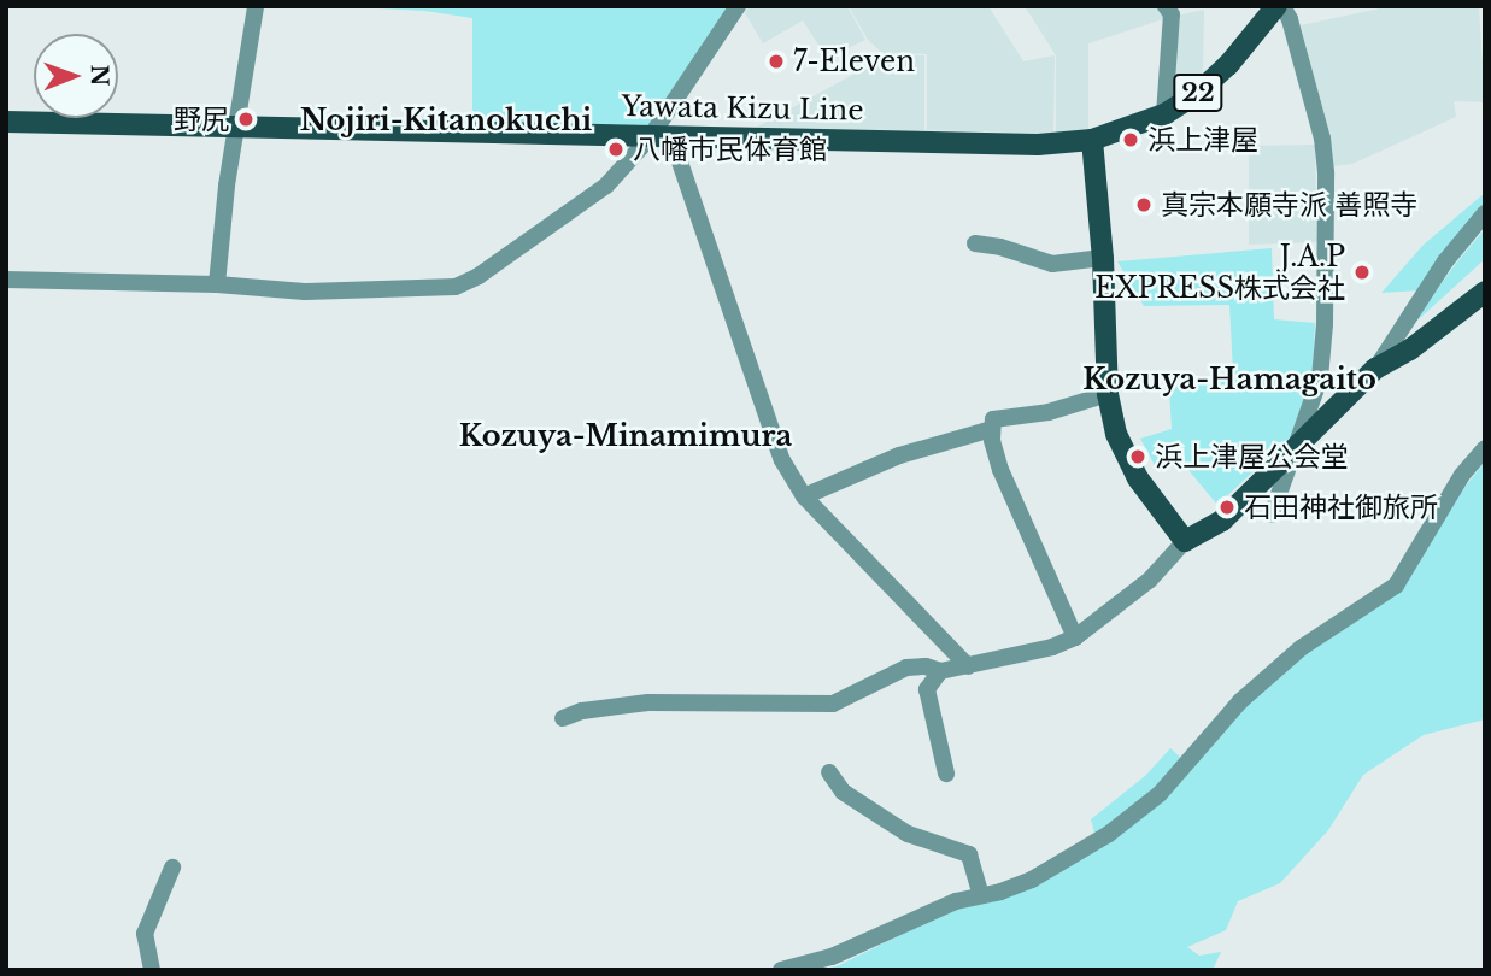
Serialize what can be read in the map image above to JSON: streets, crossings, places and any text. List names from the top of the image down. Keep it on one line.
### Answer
{"streets":{"main road":["22","Yawata Kizu Line"]},"districts":["Nojiri-Kitanokuchi","Kozuya-Hamagaito","Kozuya-Minamimura"],"places":["7-Eleven","野尻","浜上津屋","八幡市民体育館","真宗本願寺派 善照寺","J.A.P EXPRESS株式会社","浜上津屋公会堂","石田神社御旅所"],"north":"right"}
